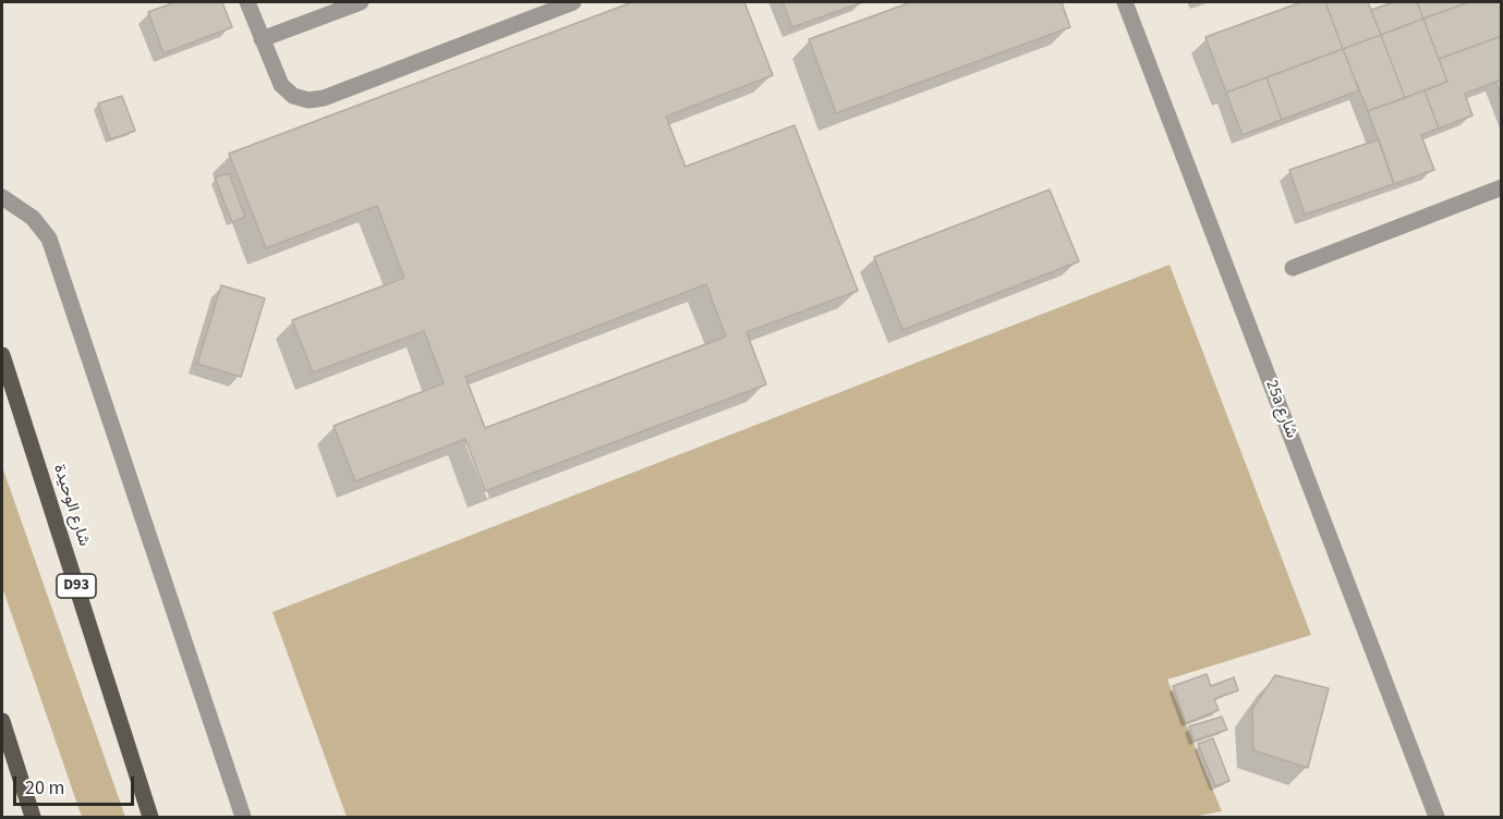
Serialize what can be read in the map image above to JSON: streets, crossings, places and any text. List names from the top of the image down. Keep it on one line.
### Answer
{"streets":{"main road":["شارع الوحيدة","D93"],"street":["25a شارع"]},"scale_bar":"20 m"}
